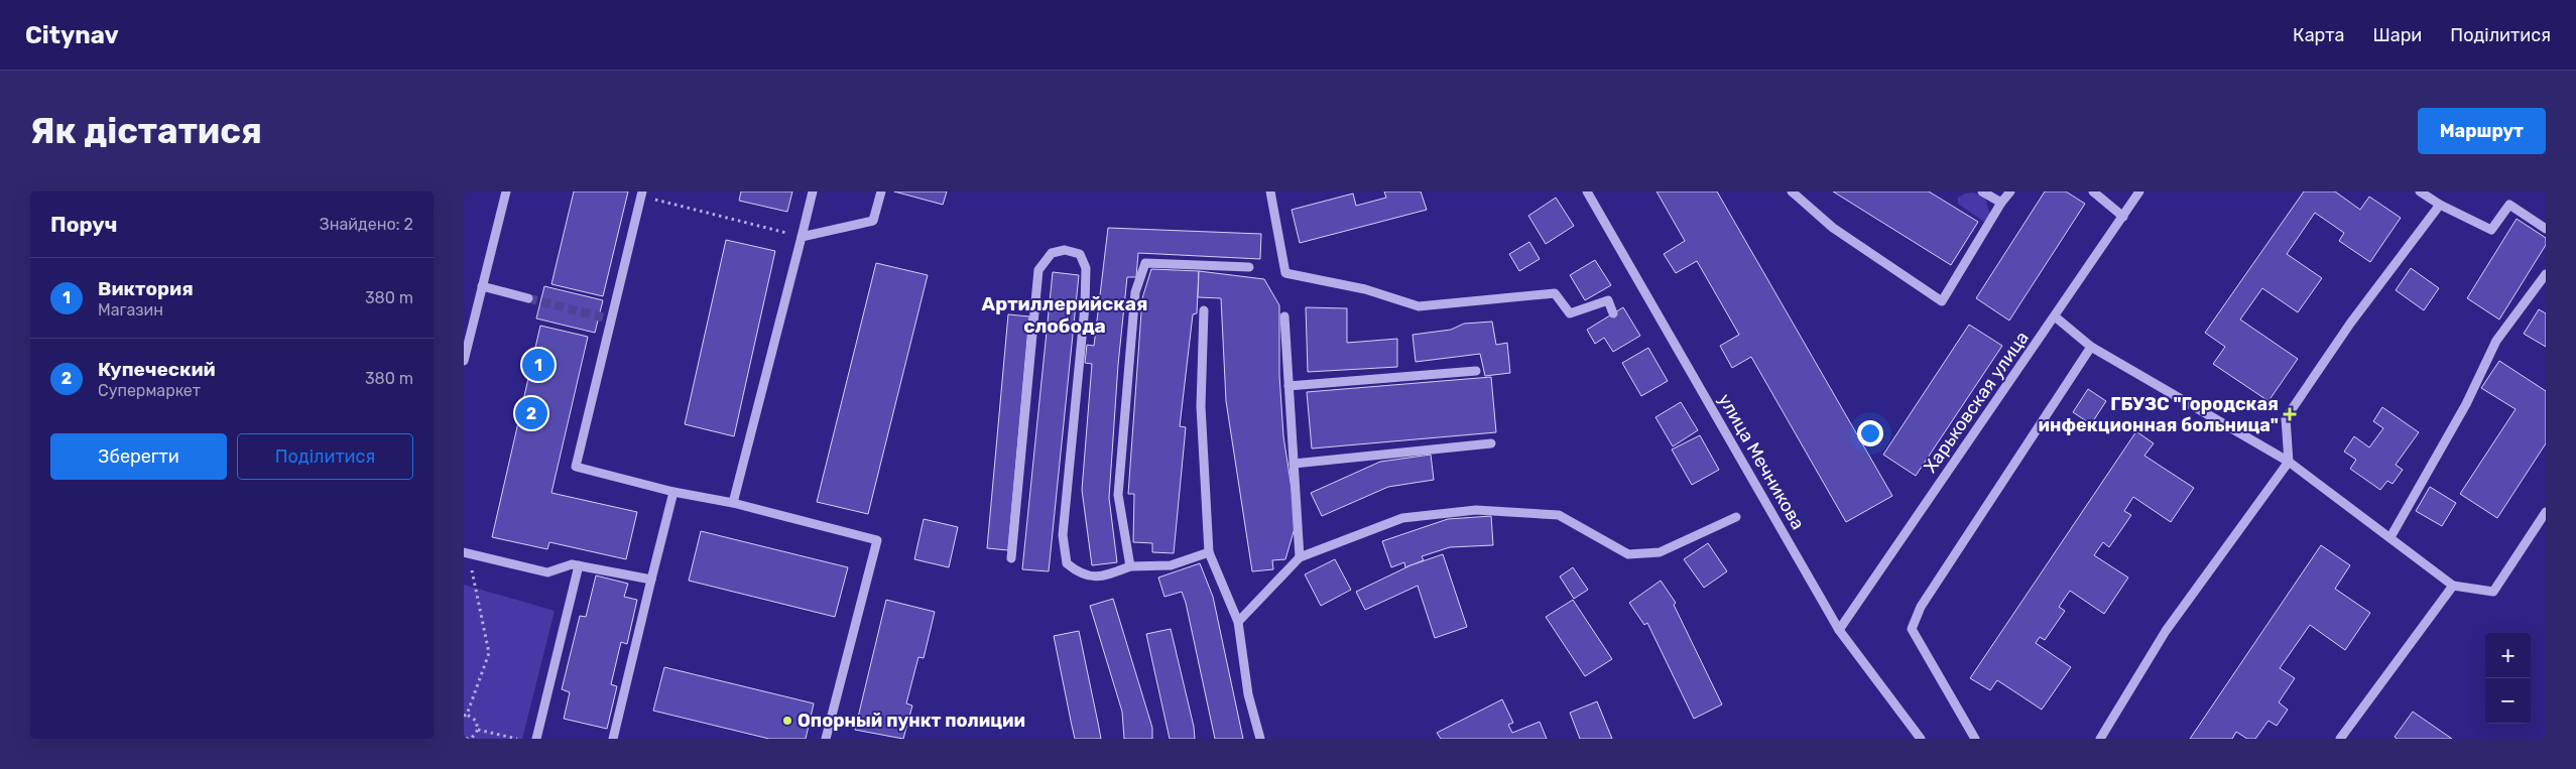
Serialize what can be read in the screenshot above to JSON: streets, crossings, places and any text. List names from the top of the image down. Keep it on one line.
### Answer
{"streets":{"street":["Харьковская улица","улица Мечникова"]},"crossings":[["Харьковская улица","улица Мечникова"]],"districts":["Артиллерийская слобода"],"places":{"health":["ГБУЗС \"Городская инфекционная больница\""],"other":["Опорный пункт полиции"]},"page":{"header":"Citynav","nav":["Карта","Шари","Поділитися"],"buttons":["Маршрут",["Зберегти","Поділитися"]],"title":"Як дістатися","heading":["Поруч","Знайдено: 2"],"list":[{"mark":"1","name":"Виктория","note":"Магазин","value":"380 m"},{"mark":"2","name":"Купеческий","note":"Супермаркет","value":"380 m"}],"pins":["1","2"],"map_buttons":["+","−"]}}
